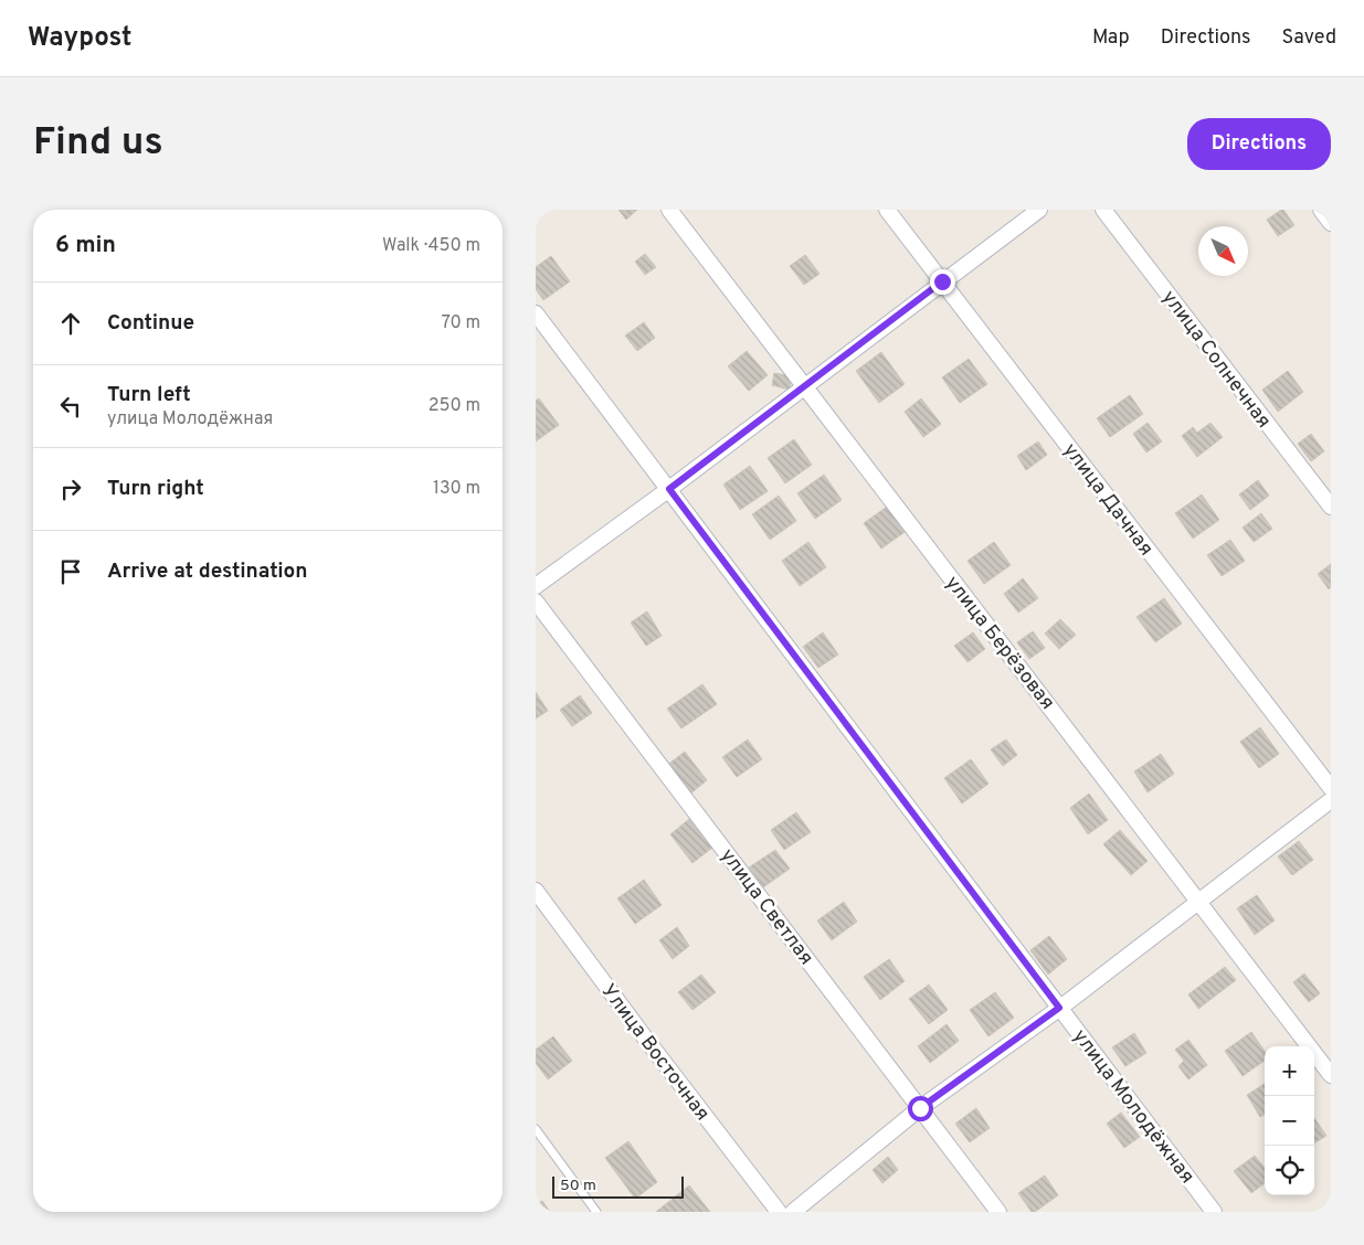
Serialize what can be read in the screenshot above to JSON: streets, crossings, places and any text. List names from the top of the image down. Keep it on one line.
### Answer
{"streets":{"street":["улица Солнечная","улица Дачная","улица Берёзовая","улица Светлая","Улица Восточная","улица Молодёжная"]},"scale_bar":"50 m","north":"bottom right","page":{"header":"Waypost","nav":["Map","Directions","Saved"],"buttons":"Directions","title":"Find us","heading":["6 min","Walk · 450 m"],"list":[["Continue","70 m"],["Turn left","улица Молодёжная","250 m"],["Turn right","130 m"],"Arrive at destination"],"map_buttons":["+","−"],"scale":"50 m"}}
